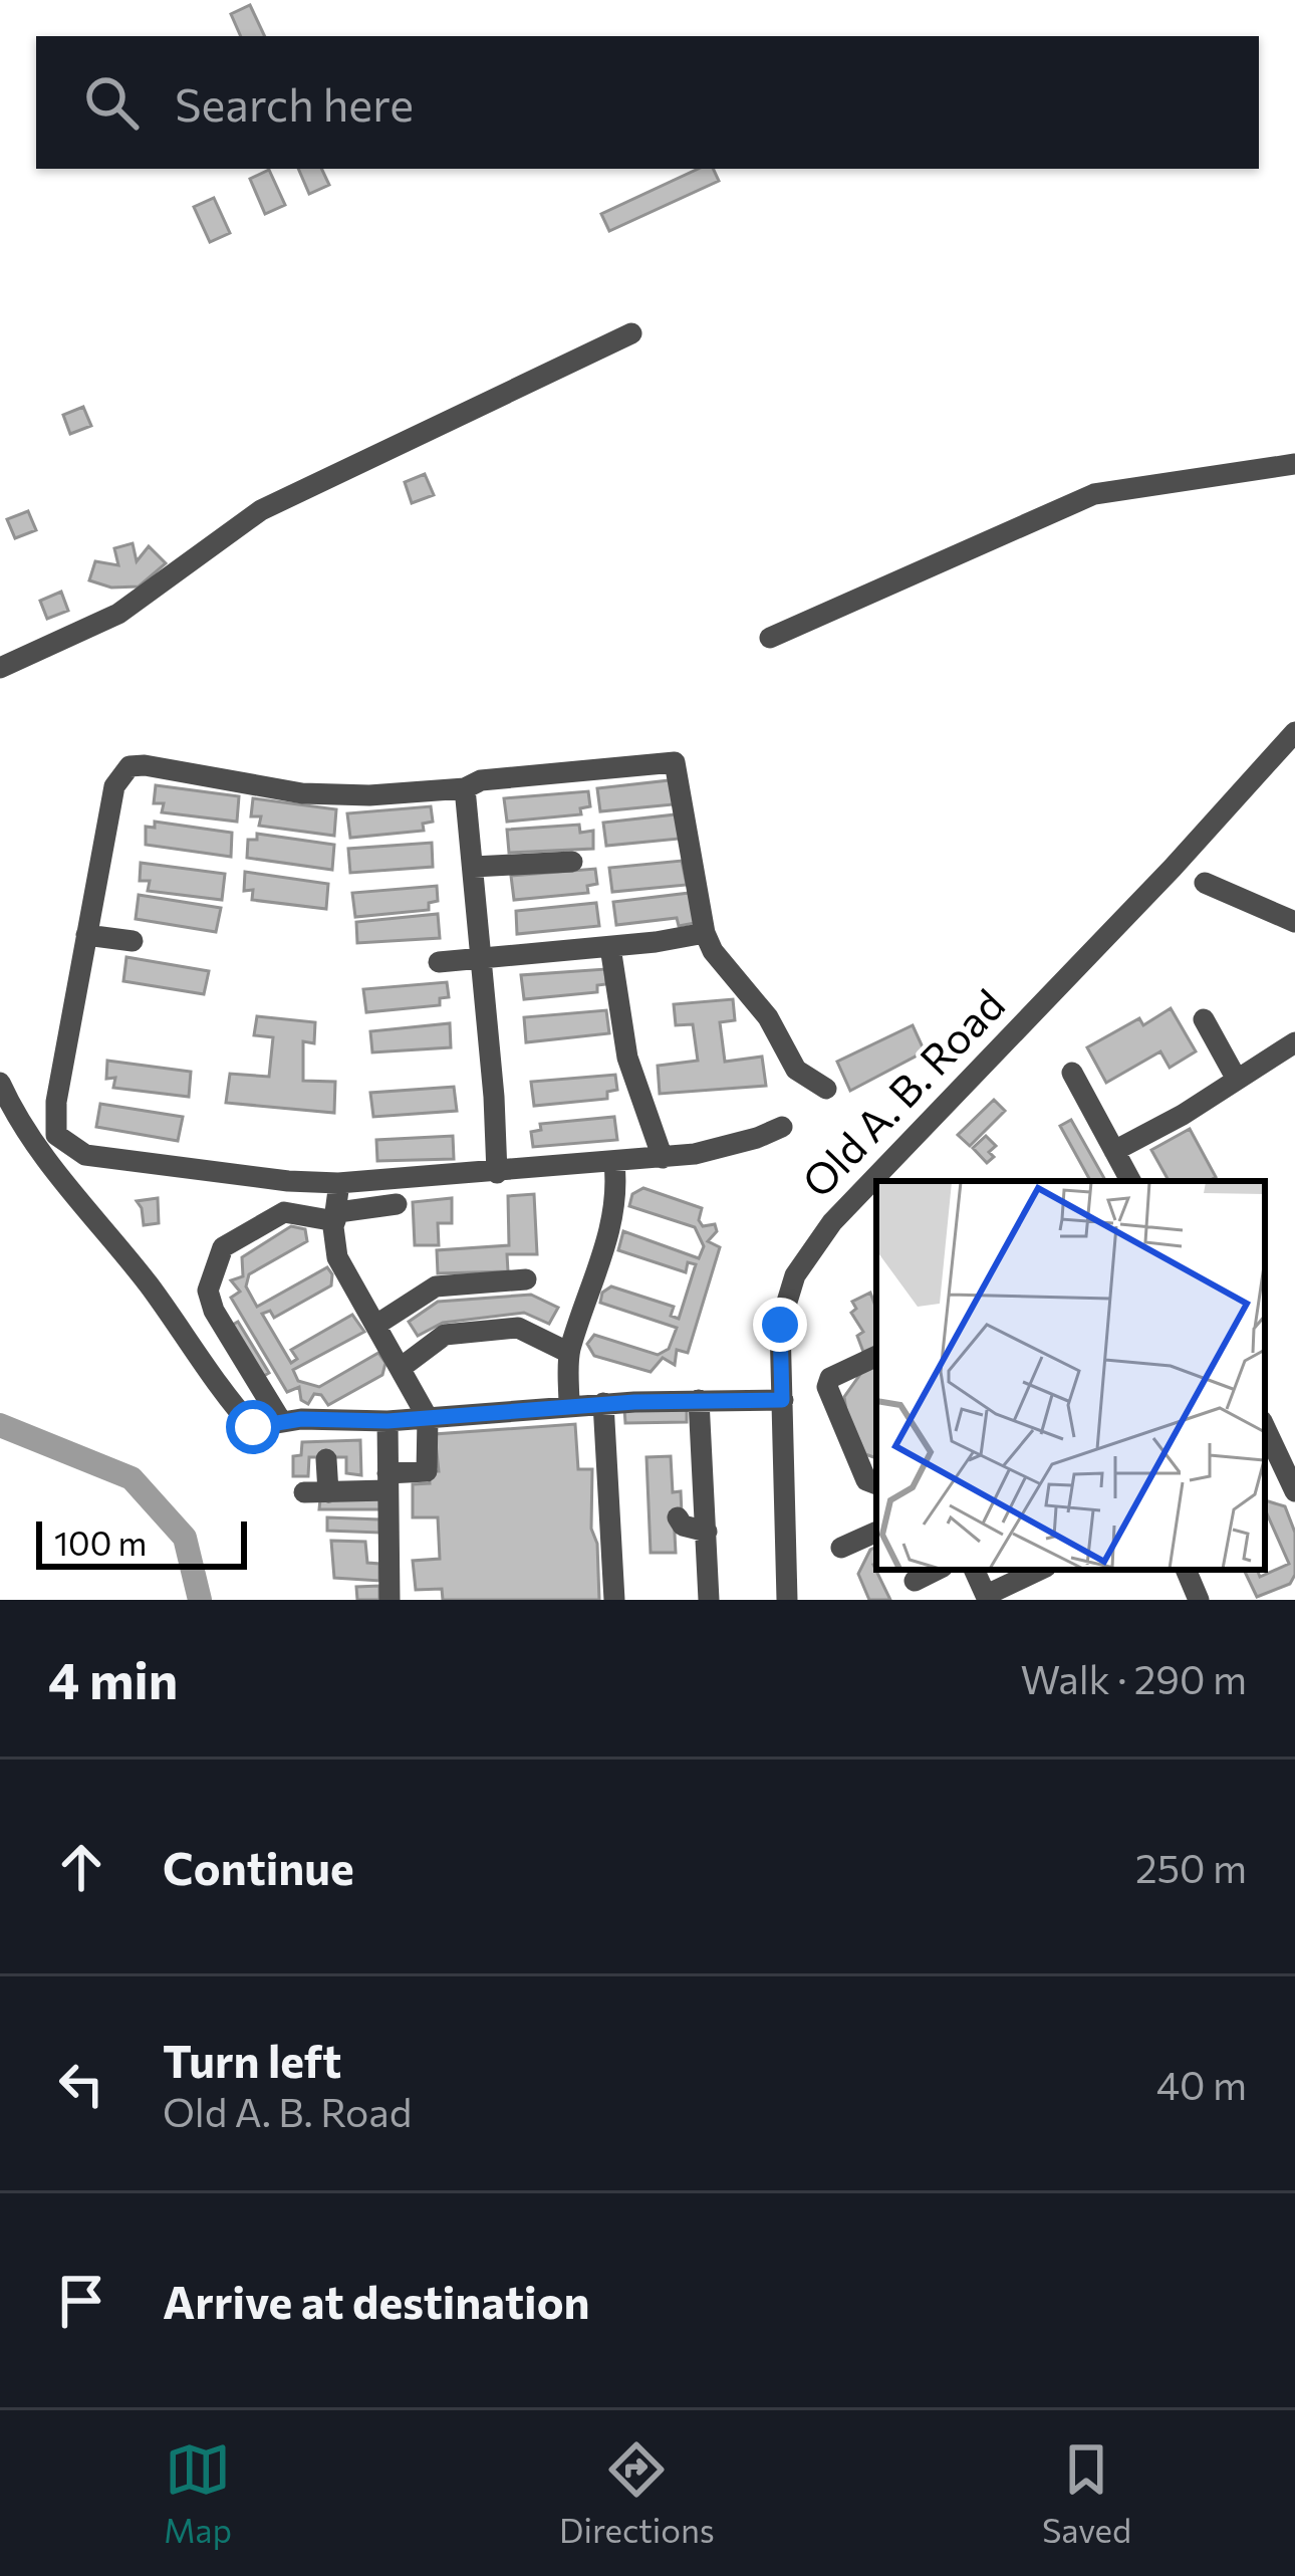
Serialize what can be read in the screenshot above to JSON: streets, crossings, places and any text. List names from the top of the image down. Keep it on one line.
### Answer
{"streets":{"street":["Old A. B. Road"]},"scale_bar":"100 m","page":{"search":"Search here","scale":"100 m","heading":["4 min","Walk · 290 m"],"list":[["Continue","250 m"],["Turn left","Old A. B. Road","40 m"],"Arrive at destination"],"nav":["Map","Directions","Saved"]}}
